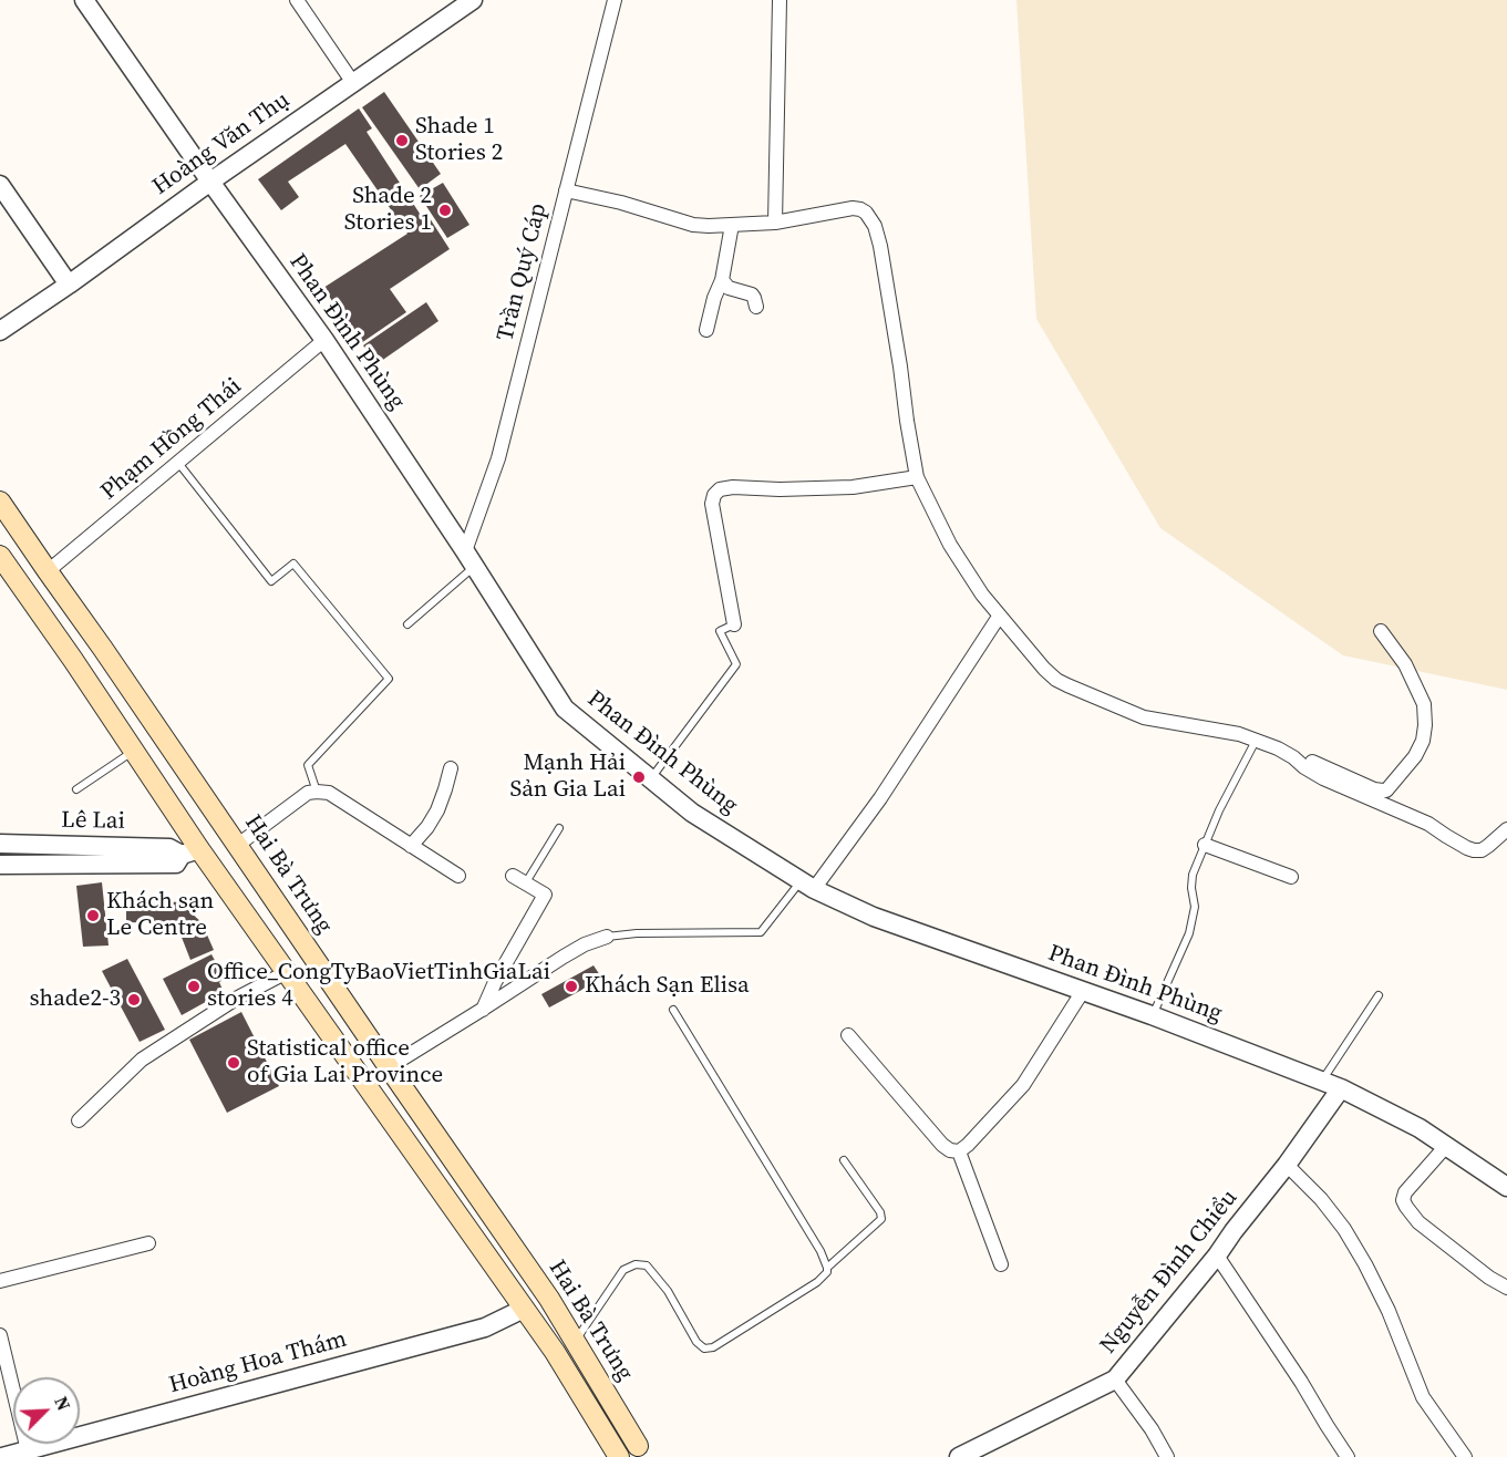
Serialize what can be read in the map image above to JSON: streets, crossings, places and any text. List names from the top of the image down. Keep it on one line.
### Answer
{"streets":{"main road":["Hai Bà Trưng"],"street":["Hoàng Văn Thụ","Trần Quý Cáp","Phan Đình Phùng","Phạm Hồng Thái","Lê Lai","Nguyễn Đình Chiểu","Hoàng Hoa Thám"]},"crossings":[["Hoàng Văn Thụ","Phan Đình Phùng"],["Trần Quý Cáp","Phan Đình Phùng"],["Phan Đình Phùng","Phạm Hồng Thái"],["Phan Đình Phùng","Nguyễn Đình Chiểu"],["Phạm Hồng Thái","Hai Bà Trưng"]],"places":["Shade 1 Stories 2","Shade 2 Stories 1","Mạnh Hải Sản Gia Lai","Khách sạn Le Centre","Office_CongTyBaoVietTinhGiaLai stories 4","Khách Sạn Elisa","shade2-3","Statistical office of Gia Lai Province"],"north":"top right"}
